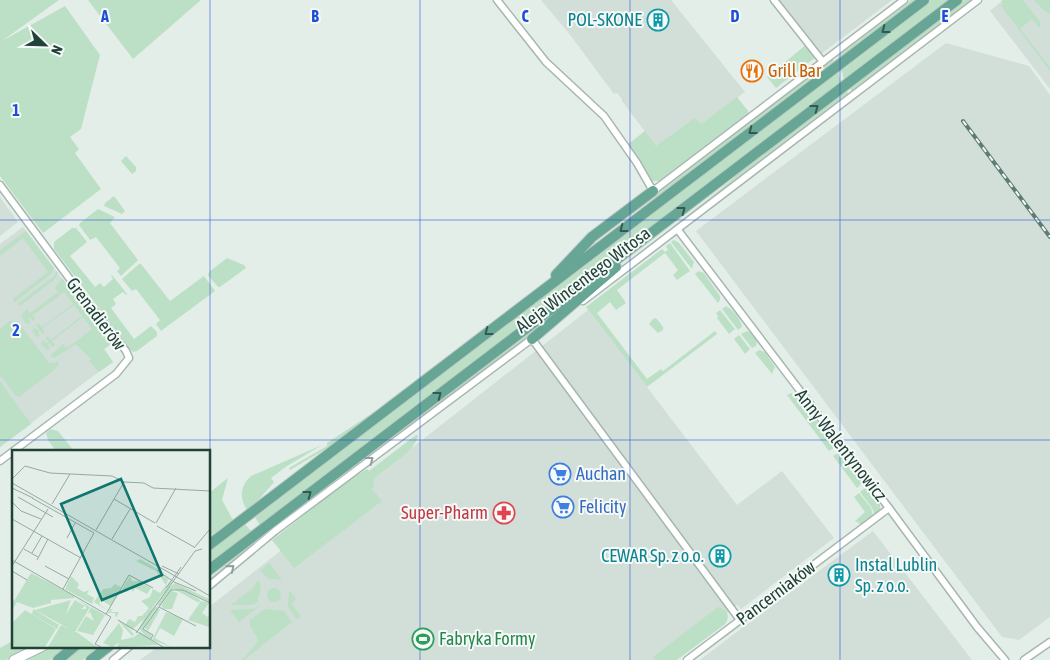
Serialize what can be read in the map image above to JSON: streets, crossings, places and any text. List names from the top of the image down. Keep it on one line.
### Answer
{"streets":{"main road":["Aleja Wincentego Witosa"],"street":["Grenadierów","Anny Walentynowicz","Pancerniaków"]},"crossings":[["Aleja Wincentego Witosa","Anny Walentynowicz"],["Anny Walentynowicz","Pancerniaków"]],"places":{"building":["POL-SKONE","CEWAR Sp. z o.o.","Instal Lublin Sp. z o.o."],"restaurant":["Grill Bar"],"supermarket":["Auchan","Felicity"],"pharmacy":["Super-Pharm"],"sports":["Fabryka Formy"]},"north":"bottom right","grid":{"columns":["A","B","C","D","E"],"rows":["1","2"]}}
